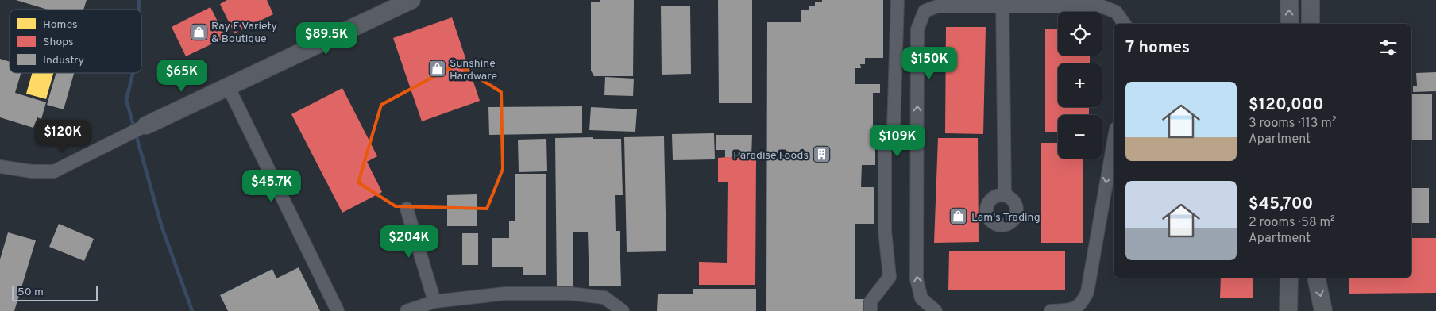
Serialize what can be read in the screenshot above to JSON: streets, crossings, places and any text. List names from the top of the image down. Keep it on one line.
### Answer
{"places":{"shop":["Ray E Variety & Boutique","Sunshine Hardware","Lam's Trading"],"building":["Paradise Foods"]},"legend":["Homes","Shops","Industry"],"scale_bar":"50 m","page":{"map_buttons":["+","−"],"price":["$89.5K","$150K","$65K","$120K","$109K","$45.7K","$204K"],"heading":"7 homes","list":[{"name":"$120,000","note":"3 rooms · 113 m² · Apartment"},{"name":"$45,700","note":"2 rooms · 58 m² · Apartment"}],"scale":"50 m"}}
